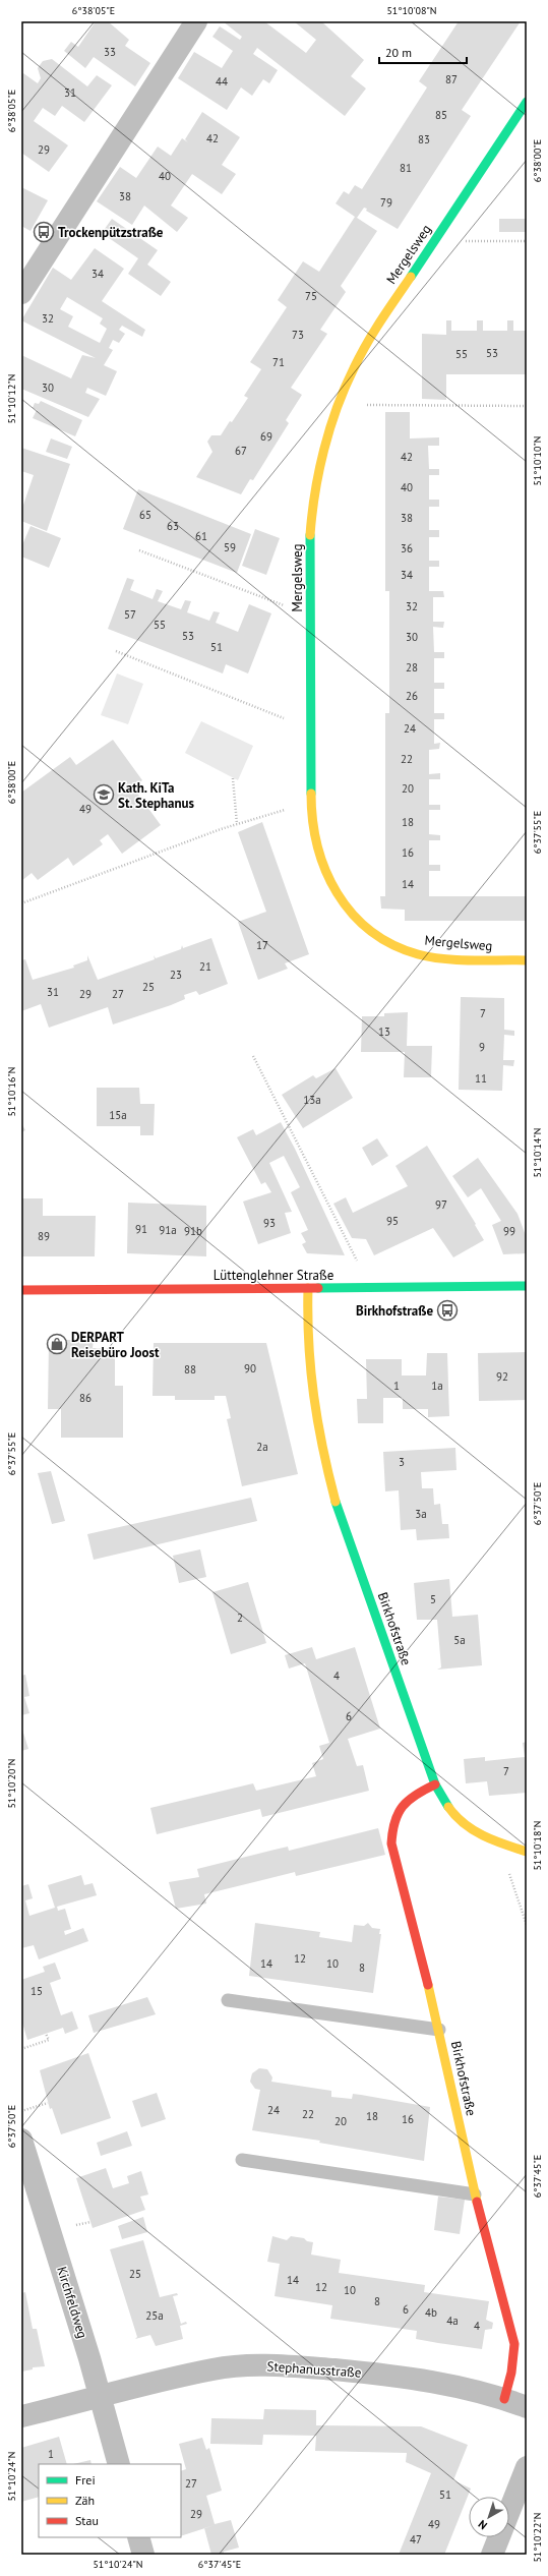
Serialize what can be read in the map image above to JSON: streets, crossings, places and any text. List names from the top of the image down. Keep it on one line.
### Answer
{"streets":{"street":["Mergelsweg","Lüttenglehner Straße","Birkhofstraße","Kirchfeldweg","Stephanusstraße"]},"crossings":[["Lüttenglehner Straße","Birkhofstraße"],["Birkhofstraße","Stephanusstraße"],["Kirchfeldweg","Stephanusstraße"]],"places":{"bus stop":["Trockenpützstraße","Birkhofstraße"],"school or university":["Kath. KiTa St. Stephanus"],"shop":["DERPART Reisebüro Joost"]},"house_numbers":["33","87","44","31","85","42","83","29","81","40","38","79","34","75","32","73","53","55","71","30","69","67","42","40","65","38","63","61","59","36","34","32","57","55","53","30","51","28","26","24","22","20","49","18","16","14","17","21","23","25","31","29","27","7","13","9","11","13a","15a","97","95","93","91","91a","91b","99","89","90","88","92","1","1a","86","2a","3","3a","5","2","5a","4","6","7","12","14","10","8","15","24","22","18","16","20","25","14","12","10","8","6","4b","25a","4a","4","1","27","51","29","49","47"],"legend":["Frei","Zäh","Stau"],"scale_bar":"20 m","north":"bottom left","coordinates":["6°38'05\"E","51°10'08\"N","6°38'00\"E","51°10'12\"N","51°10'10\"N","6°37'55\"E","51°10'16\"N","51°10'14\"N","6°37'50\"E","51°10'20\"N","51°10'18\"N","6°37'45\"E","51°10'24\"N","51°10'22\"N"]}
